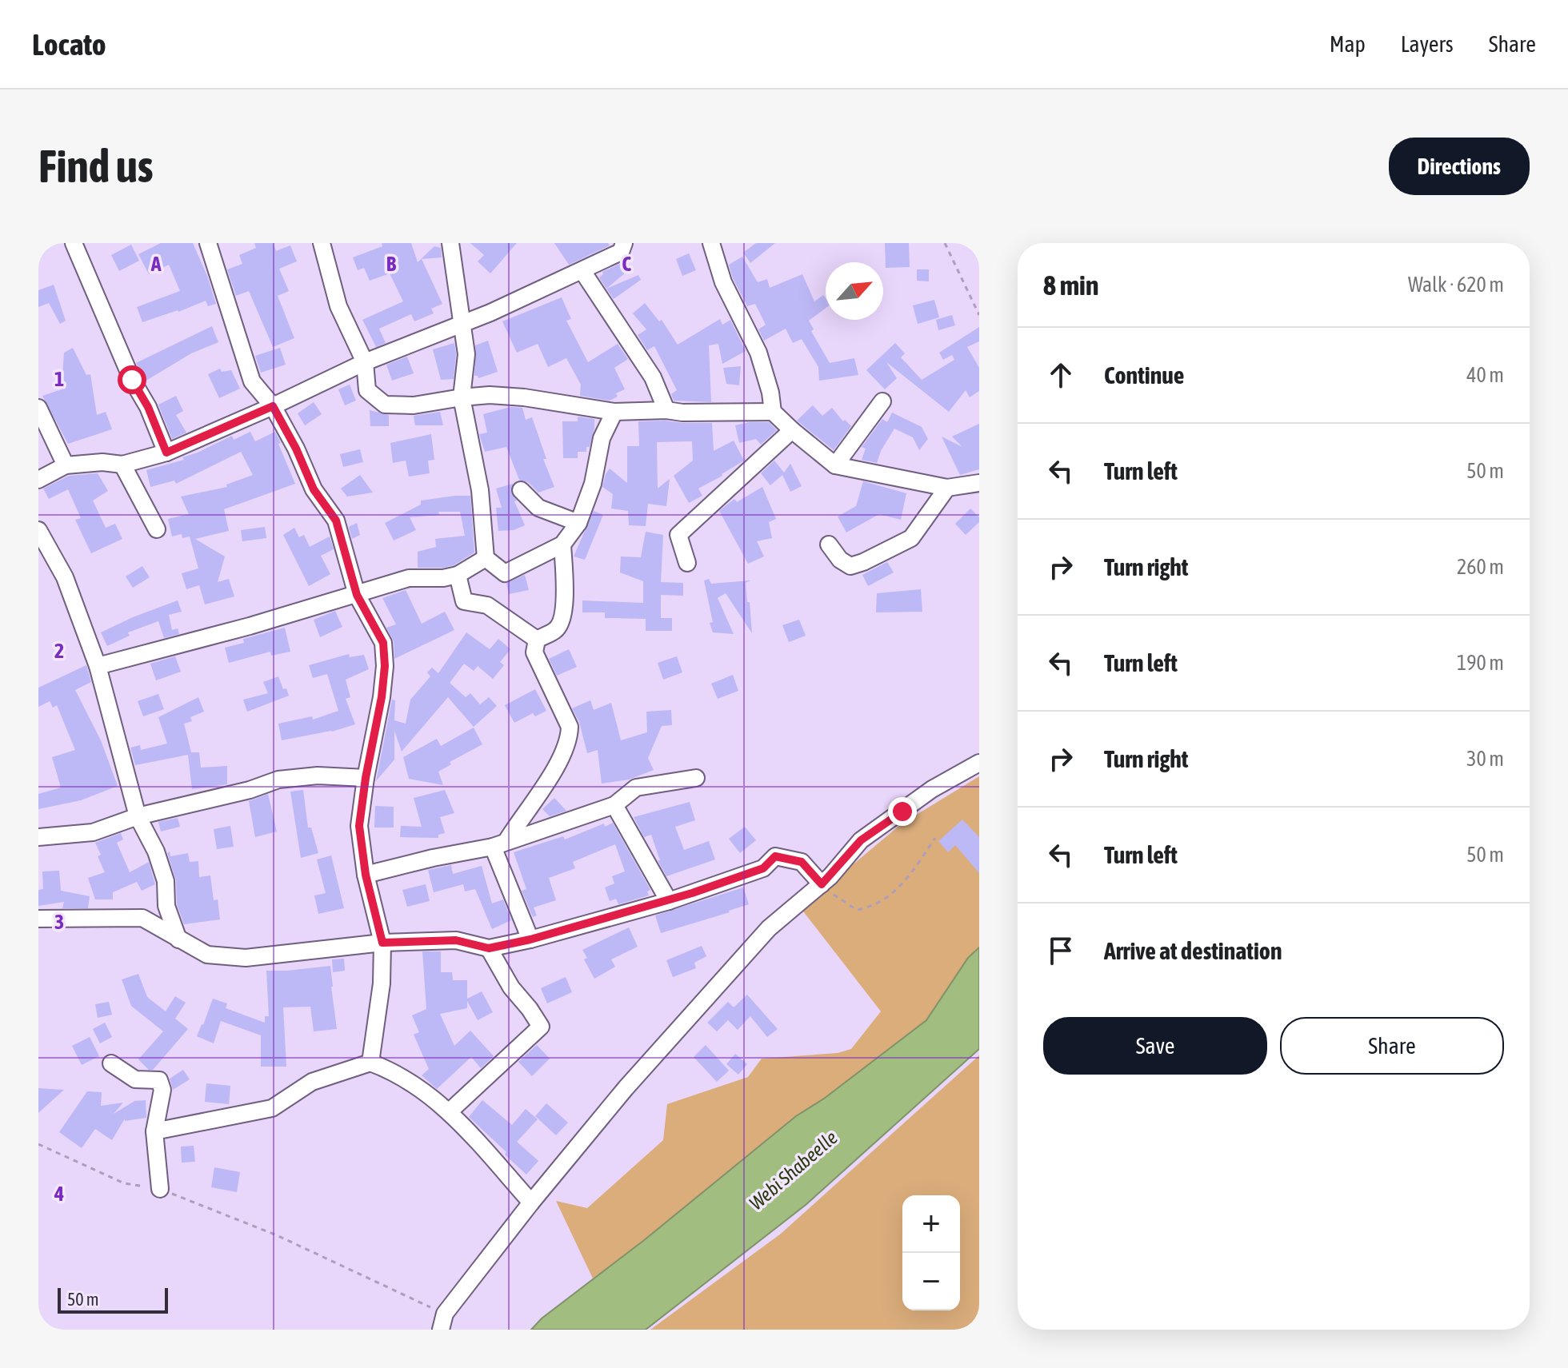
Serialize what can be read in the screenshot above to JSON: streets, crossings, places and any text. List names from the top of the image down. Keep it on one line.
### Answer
{"water":["Webi Shabeelle"],"scale_bar":"50 m","north":"top right","page":{"header":"Locato","nav":["Map","Layers","Share"],"buttons":["Directions",["Save","Share"]],"title":"Find us","heading":["8 min","Walk · 620 m"],"list":[["Continue","40 m"],["Turn left","50 m"],["Turn right","260 m"],["Turn left","190 m"],["Turn right","30 m"],["Turn left","50 m"],"Arrive at destination"],"map_buttons":["+","−"],"scale":"50 m"},"grid":{"columns":["A","B","C"],"rows":["1","2","3","4"]}}
